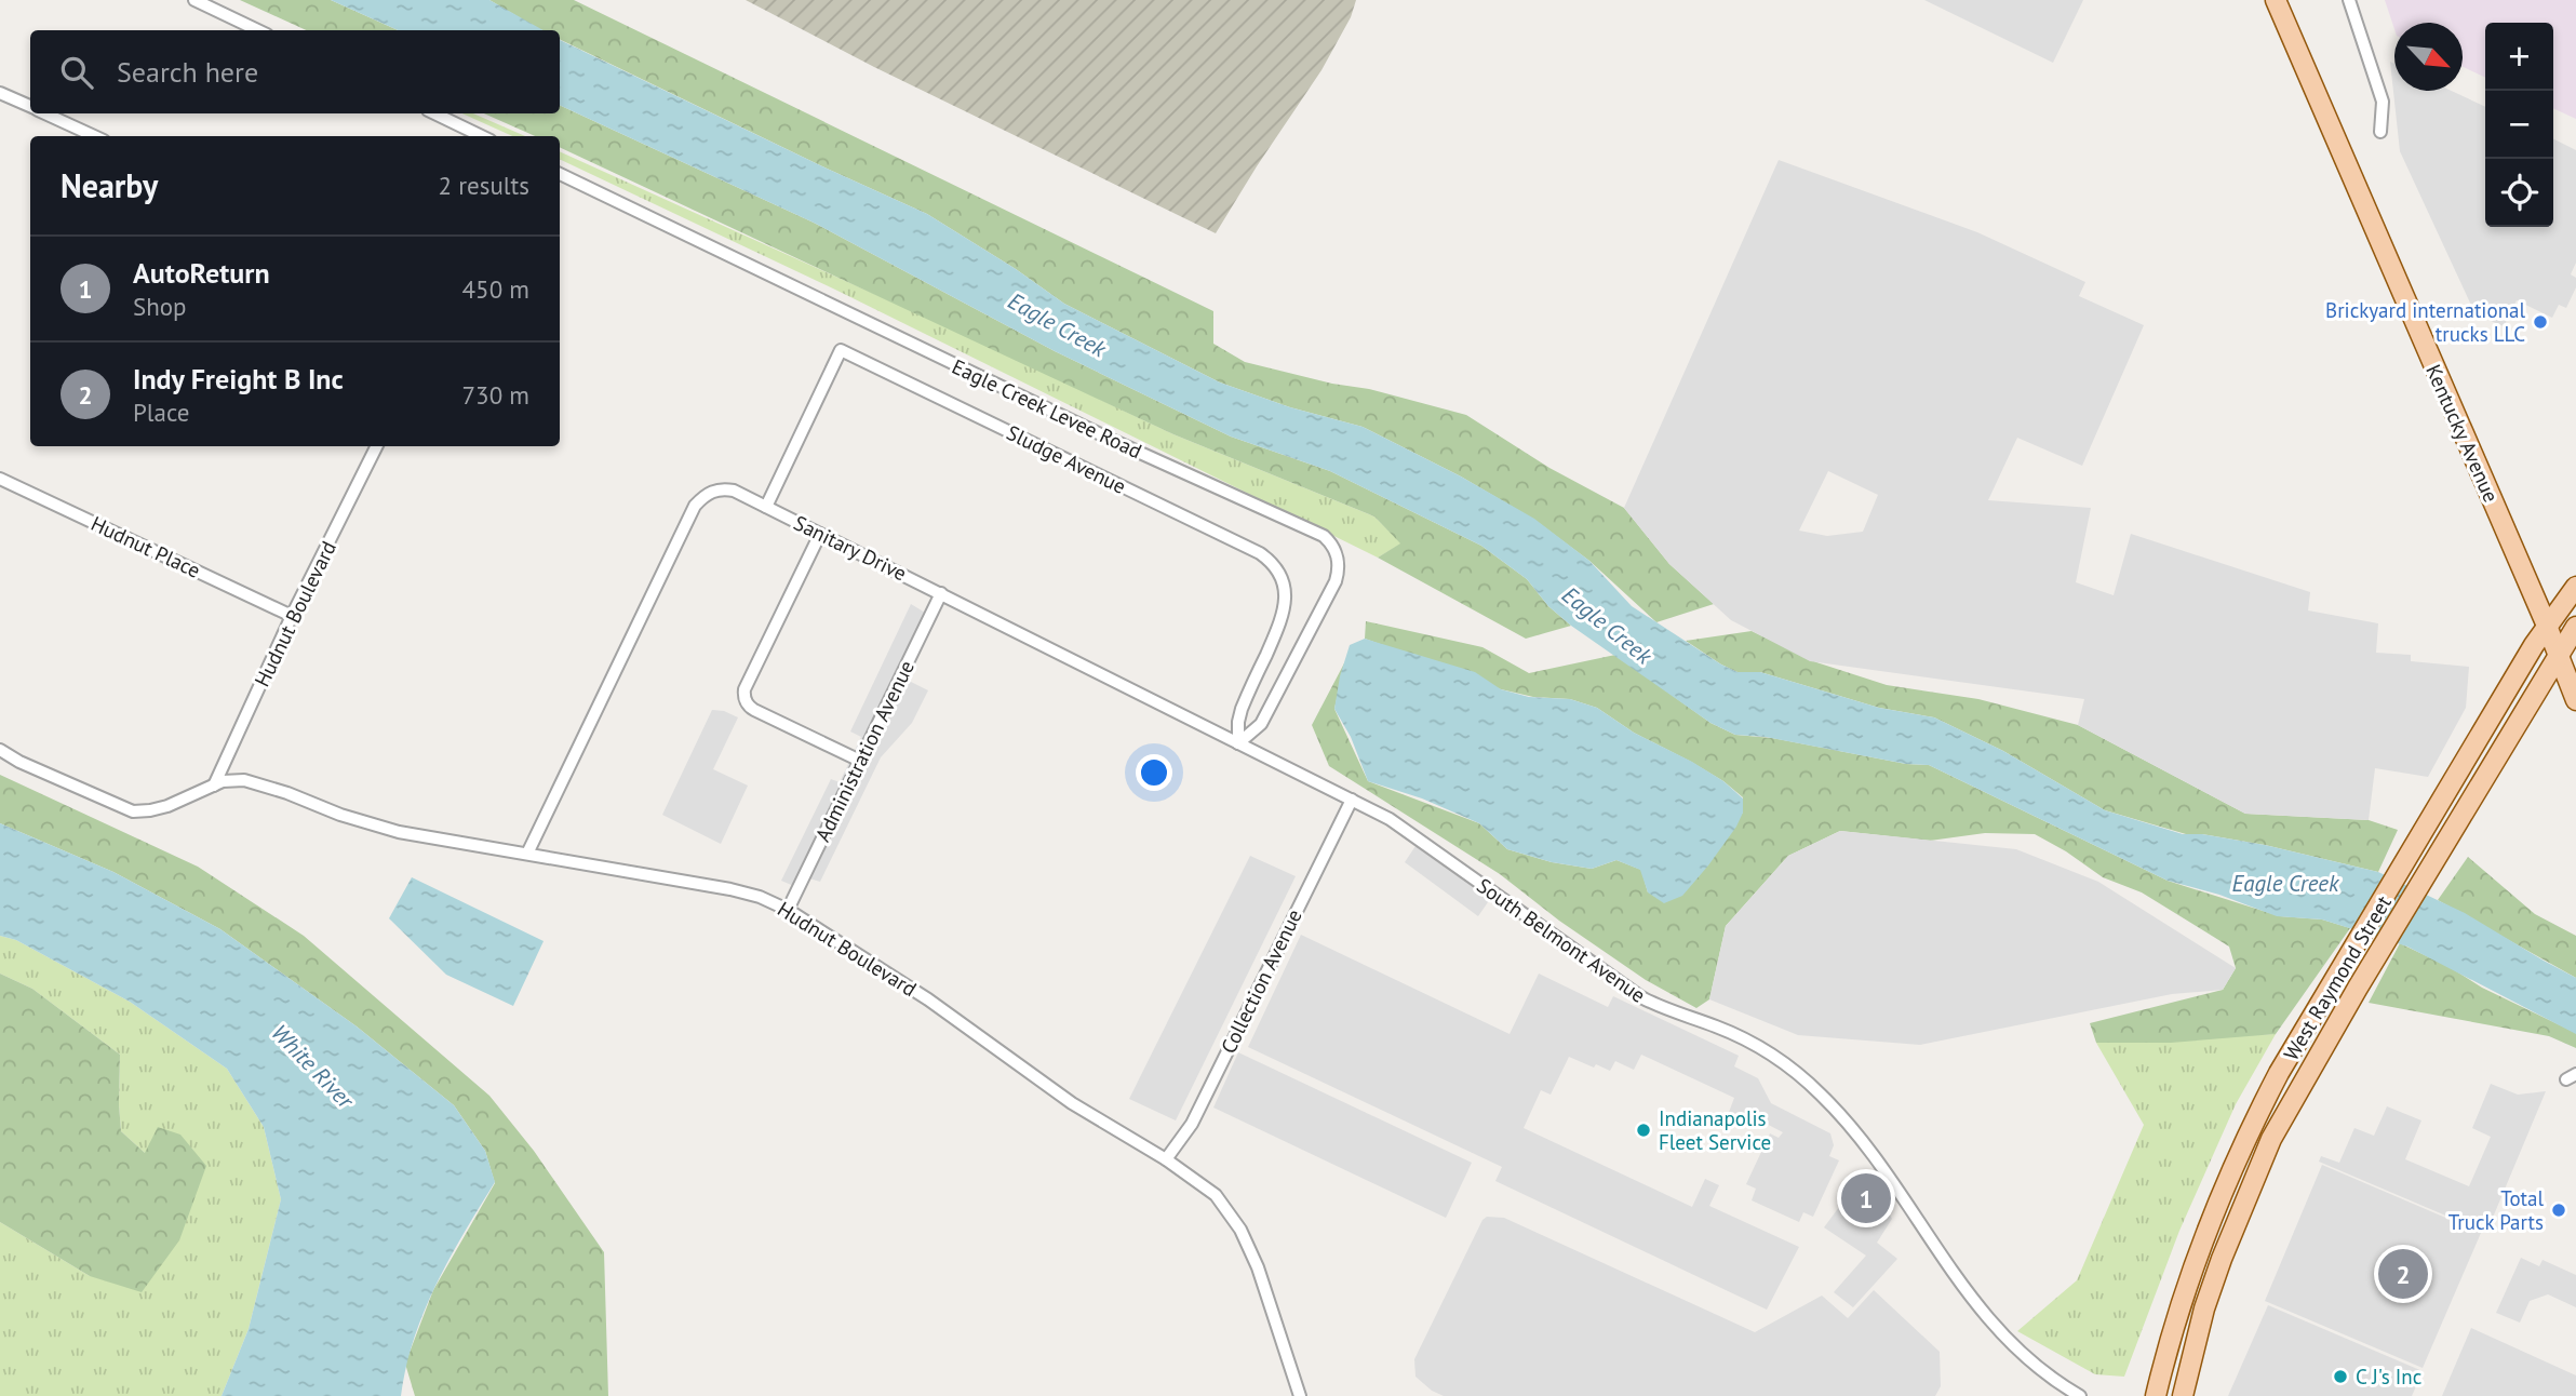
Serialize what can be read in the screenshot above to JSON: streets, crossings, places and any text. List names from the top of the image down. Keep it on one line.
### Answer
{"streets":{"main road":["Kentucky Avenue","West Raymond Street"],"street":["Eagle Creek Levee Road","Sludge Avenue","Hudnut Place","Sanitary Drive","Hudnut Boulevard","Administration Avenue","South Belmont Avenue","Collection Avenue"]},"crossings":[["Eagle Creek Levee Road","Sludge Avenue"],["Eagle Creek Levee Road","Sanitary Drive"],["Kentucky Avenue","West Raymond Street"],["Sludge Avenue","Sanitary Drive"],["Hudnut Place","Hudnut Boulevard"],["Sanitary Drive","Hudnut Boulevard"],["Sanitary Drive","Administration Avenue"],["Sanitary Drive","South Belmont Avenue"],["Sanitary Drive","Collection Avenue"],["Hudnut Boulevard","Administration Avenue"],["Hudnut Boulevard","Collection Avenue"],["South Belmont Avenue","Collection Avenue"]],"water":["Eagle Creek","White River"],"places":["Brickyard international trucks LLC","Indianapolis Fleet Service","Total Truck Parts","C J's Inc"],"north":"bottom right","page":{"map_buttons":["+","−"],"search":"Search here","heading":["Nearby","2 results"],"list":[{"mark":"1","name":"AutoReturn","note":"Shop","value":"450 m"},{"mark":"2","name":"Indy Freight B Inc","note":"Place","value":"730 m"}],"pins":["1","2"]}}
